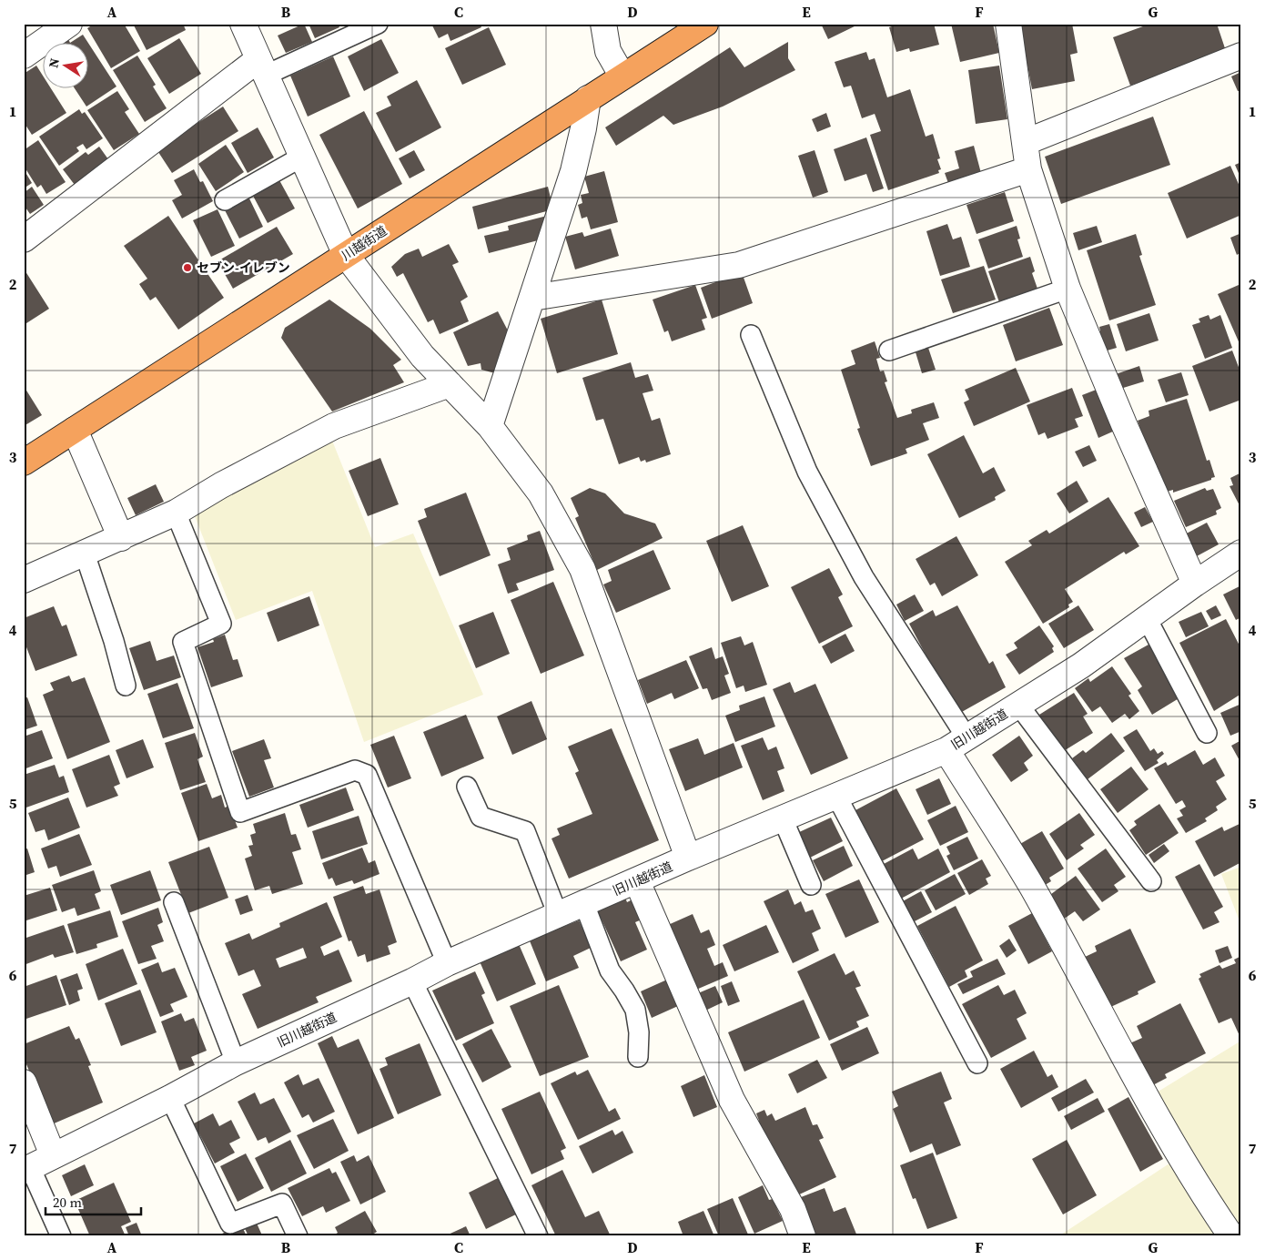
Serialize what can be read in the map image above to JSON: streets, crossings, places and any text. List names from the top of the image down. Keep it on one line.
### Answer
{"streets":{"highway":["川越街道"],"street":["旧川越街道"]},"places":["セブン-イレブン"],"scale_bar":"20 m","north":"left","grid":{"columns":["A","B","C","D","E","F","G"],"rows":["1","2","3","4","5","6","7"]}}
